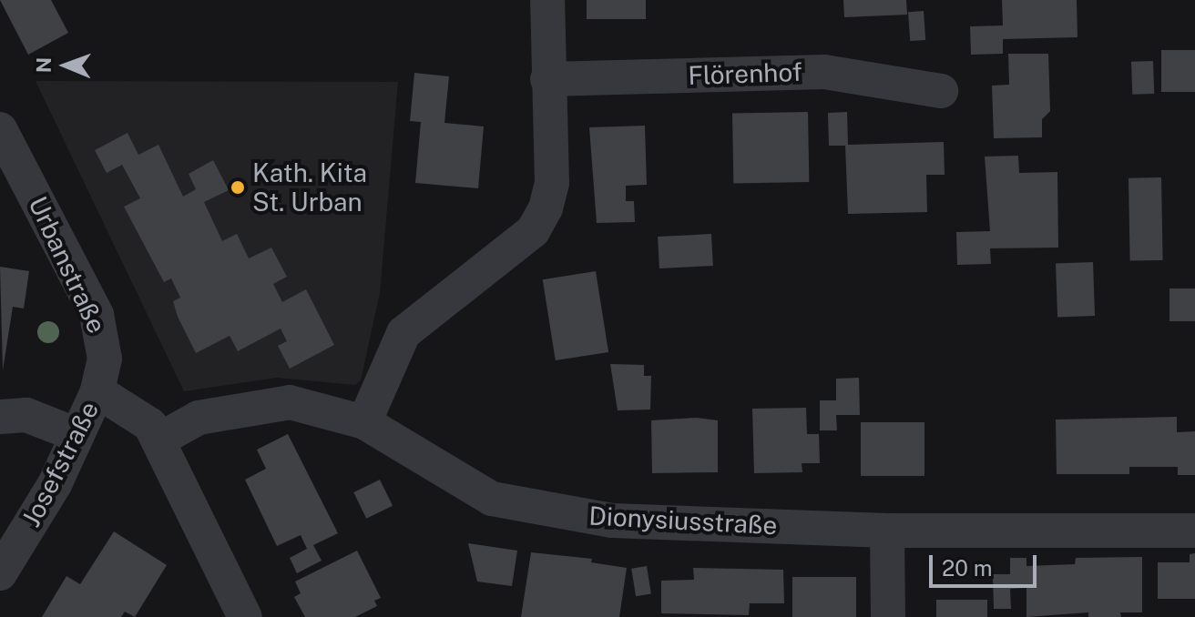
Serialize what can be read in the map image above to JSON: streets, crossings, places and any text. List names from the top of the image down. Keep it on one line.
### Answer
{"streets":{"street":["Flörenhof","Urbanstraße","Josefstraße","Dionysiusstraße"]},"crossings":[["Urbanstraße","Josefstraße"]],"places":["Kath. Kita St. Urban"],"scale_bar":"20 m","north":"left"}
